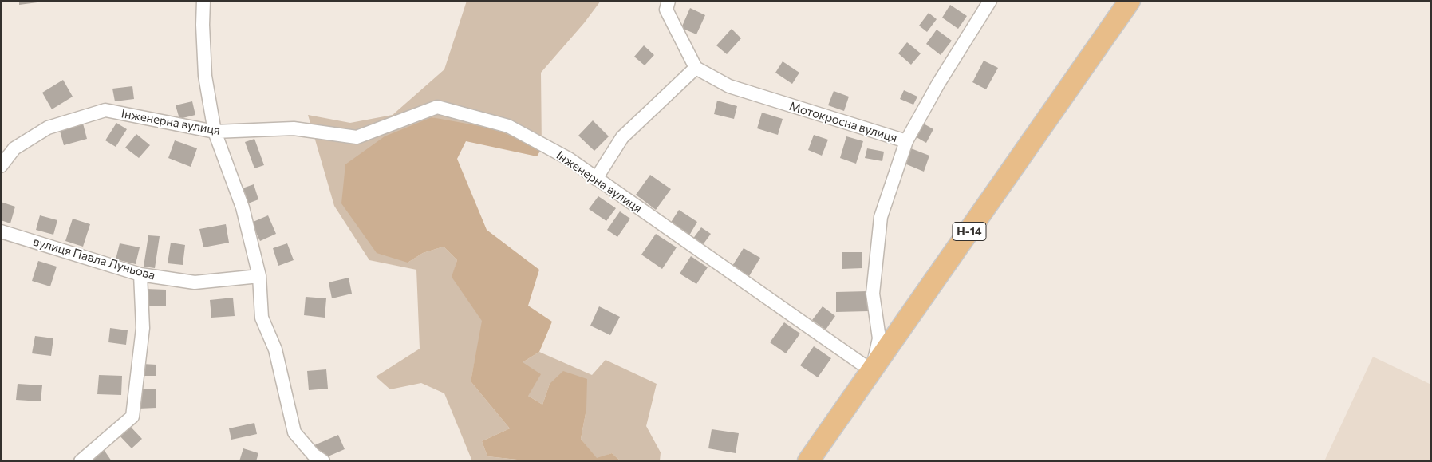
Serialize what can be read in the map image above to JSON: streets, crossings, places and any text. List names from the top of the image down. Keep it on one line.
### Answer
{"streets":{"main road":["Н-14"],"street":["Інженерна вулиця","Мотокросна вулиця","вулиця Павла Луньова"]},"crossings":[["Інженерна вулиця","Н-14"]]}
